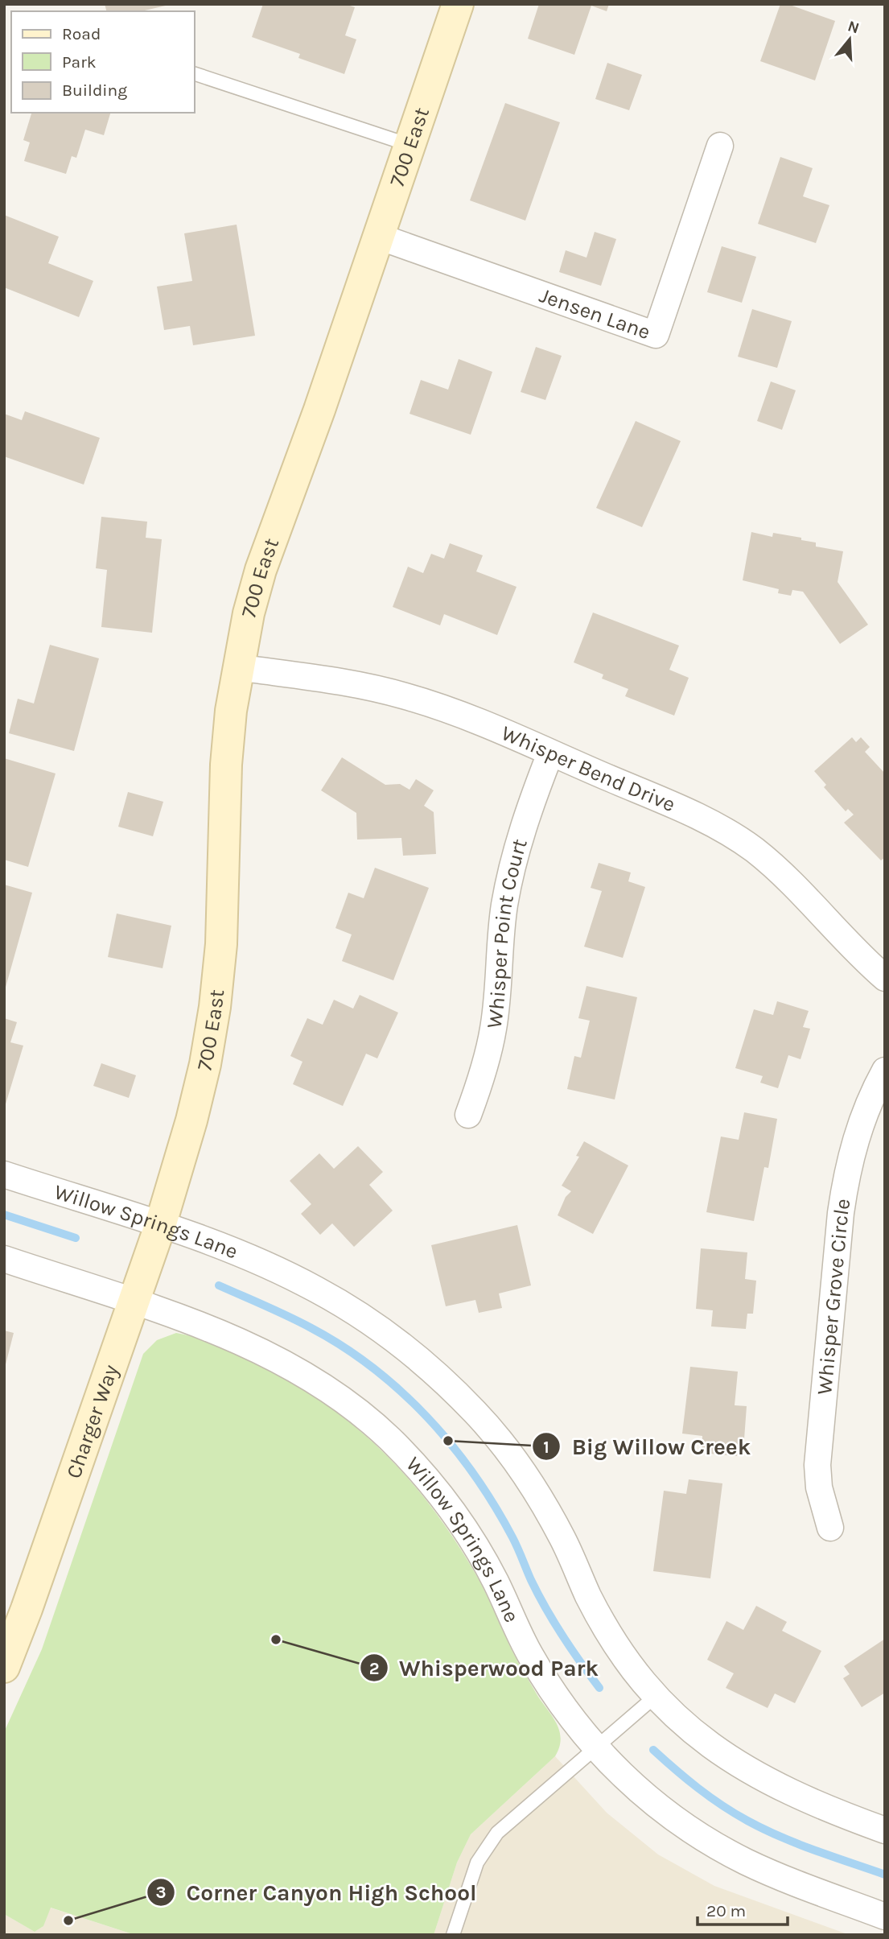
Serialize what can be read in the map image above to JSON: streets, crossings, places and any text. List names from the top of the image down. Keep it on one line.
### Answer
{"streets":{"street":["700 East","Jensen Lane","Whisper Bend Drive","Whisper Point Court","Willow Springs Lane","Whisper Grove Circle","Charger Way"]},"crossings":[["700 East","Jensen Lane"],["700 East","Whisper Bend Drive"],["700 East","Charger Way"],["Whisper Bend Drive","Whisper Point Court"],["Willow Springs Lane","Charger Way"]],"places":["Big Willow Creek","Whisperwood Park","Corner Canyon High School"],"legend":["Road","Park","Building"],"scale_bar":"20 m","north":"top"}
